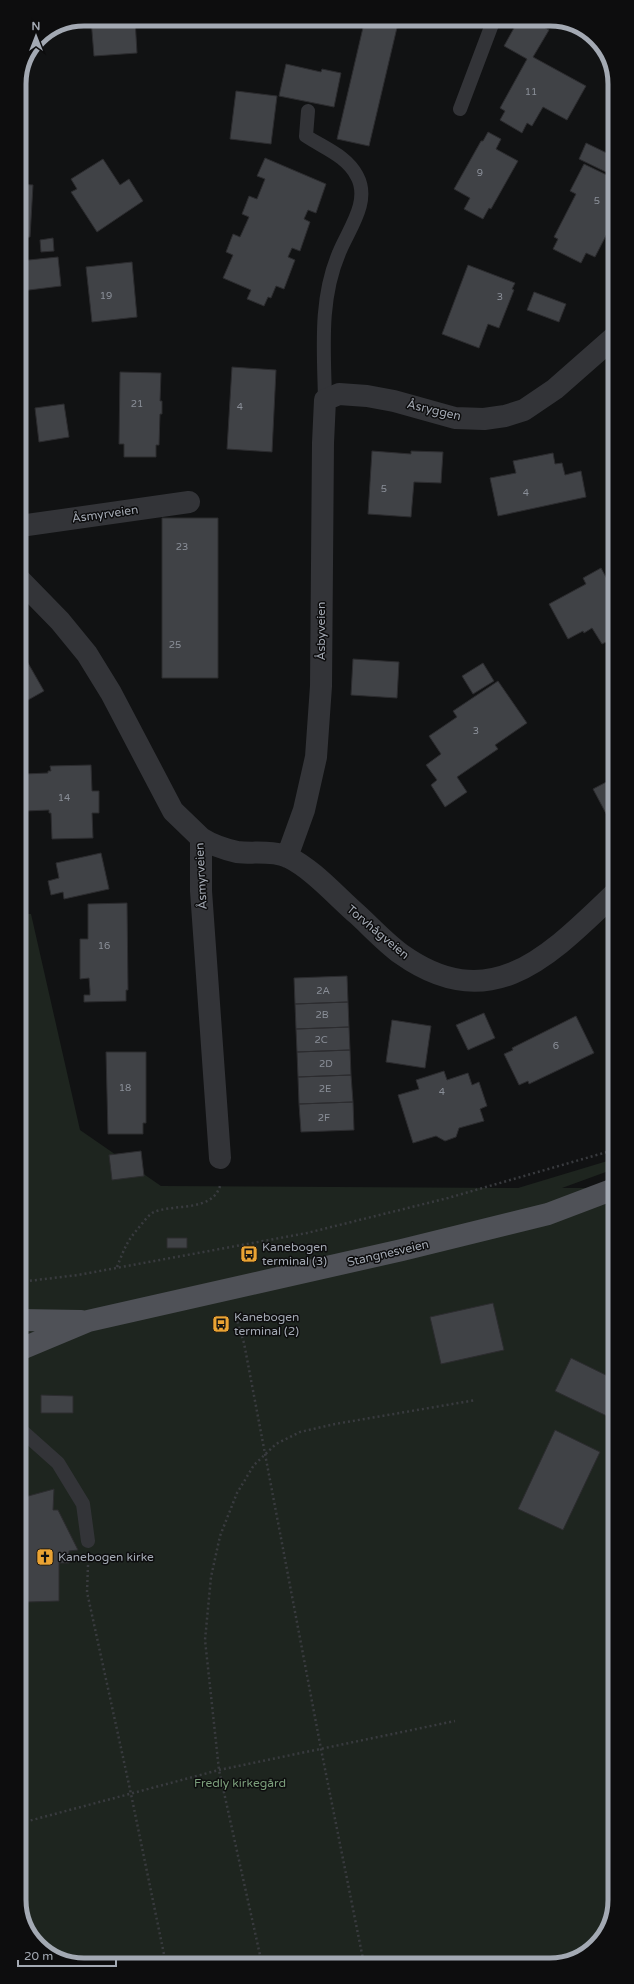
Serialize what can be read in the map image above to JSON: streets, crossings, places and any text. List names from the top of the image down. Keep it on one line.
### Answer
{"streets":{"main road":["Stangnesveien"],"street":["Åsryggen","Åsmyrveien","Åsbyveien","Torvhågveien"]},"crossings":[["Åsryggen","Åsbyveien"],["Åsmyrveien","Torvhågveien"],["Åsbyveien","Torvhågveien"]],"parks":["Fredly kirkegård"],"places":{"bus stop":["Kanebogen terminal (3)","Kanebogen terminal (2)"],"church":["Kanebogen kirke"]},"house_numbers":["11","9","5","19","3","21","4","5","4","23","25","3","14","16","2A","2B","2C","6","2D","18","2E","4","2F"],"scale_bar":"20 m","north":"top"}
